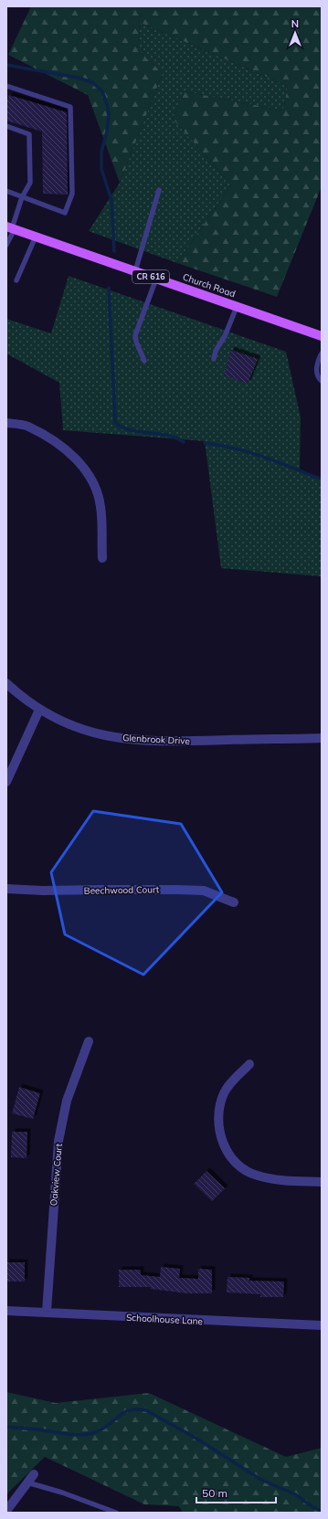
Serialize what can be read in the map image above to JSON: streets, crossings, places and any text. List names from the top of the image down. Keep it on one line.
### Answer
{"streets":{"main road":["CR 616","Church Road"],"street":["Glenbrook Drive","Beechwood Court","Oakview Court","Schoolhouse Lane"]},"crossings":[["Oakview Court","Schoolhouse Lane"]],"scale_bar":"50 m","north":"top"}
